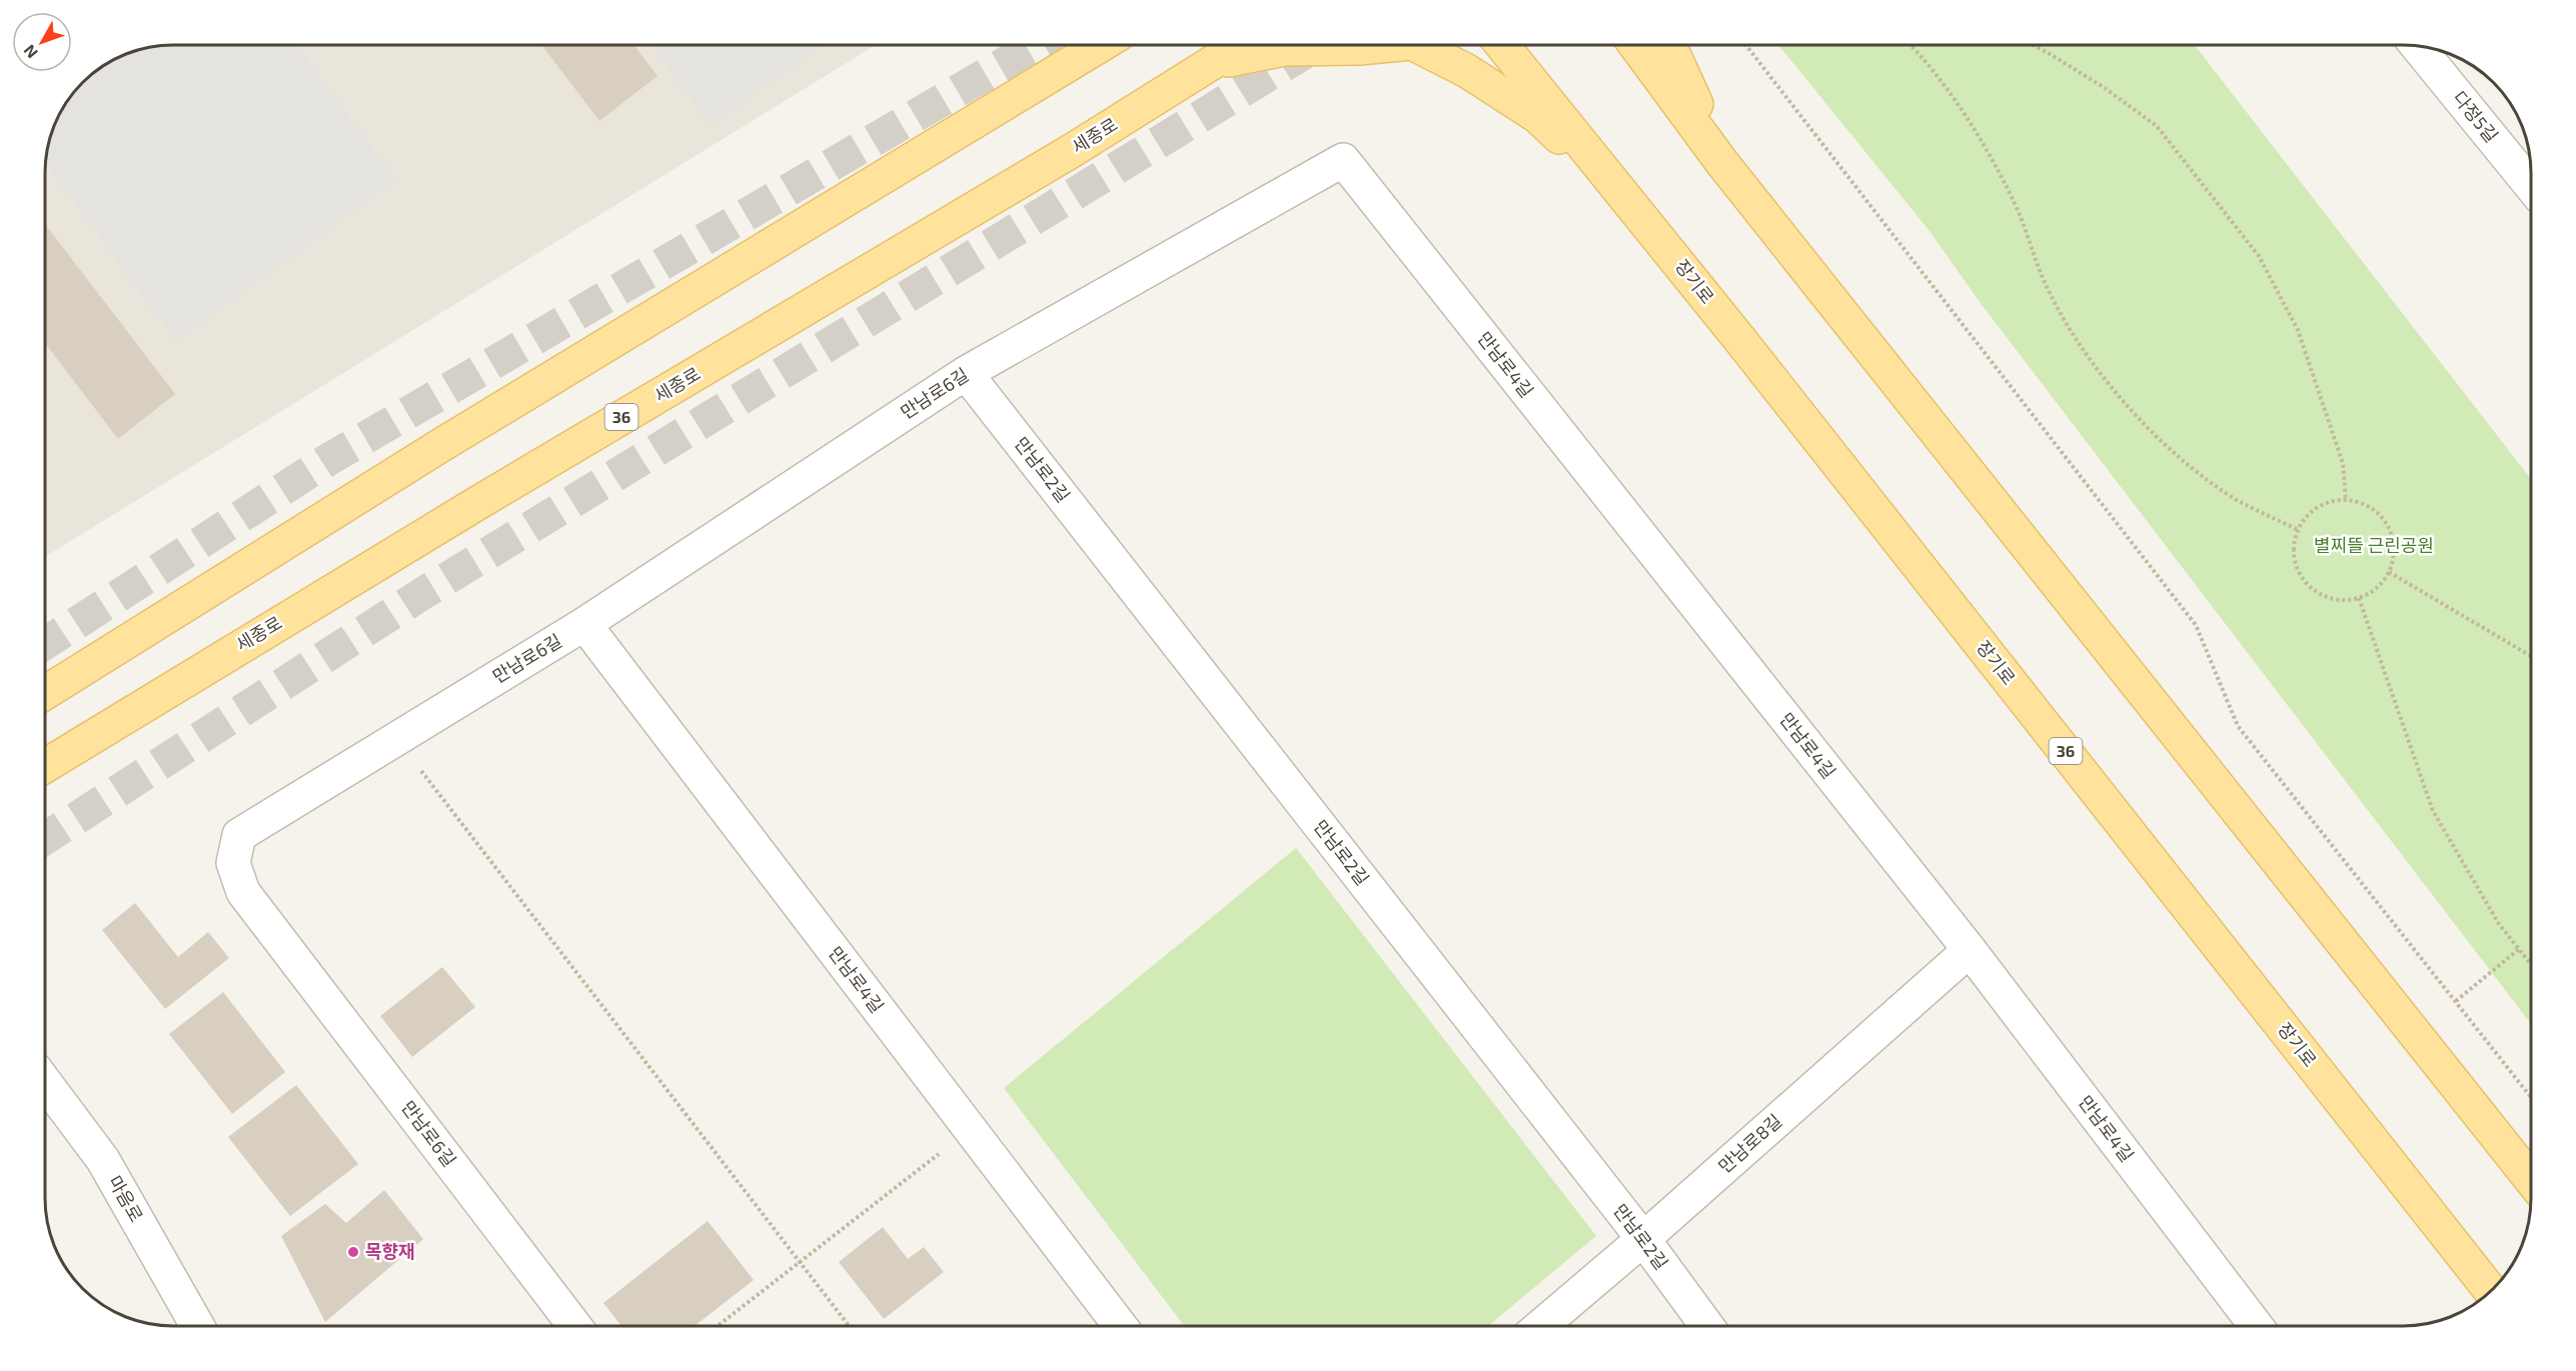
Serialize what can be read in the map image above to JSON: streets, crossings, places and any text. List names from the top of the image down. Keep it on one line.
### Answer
{"streets":{"main road":["세종로","장기로","36"],"street":["다정5길","만남로4길","만남로6길","만남로2길","만남로8길","마음로"]},"crossings":[["세종로","36"],["장기로","36"],["만남로4길","만남로6길"],["만남로4길","만남로8길"],["만남로6길","만남로2길"],["만남로2길","만남로8길"]],"parks":["별찌뜰 근린공원"],"places":["목향재"],"north":"bottom left"}
